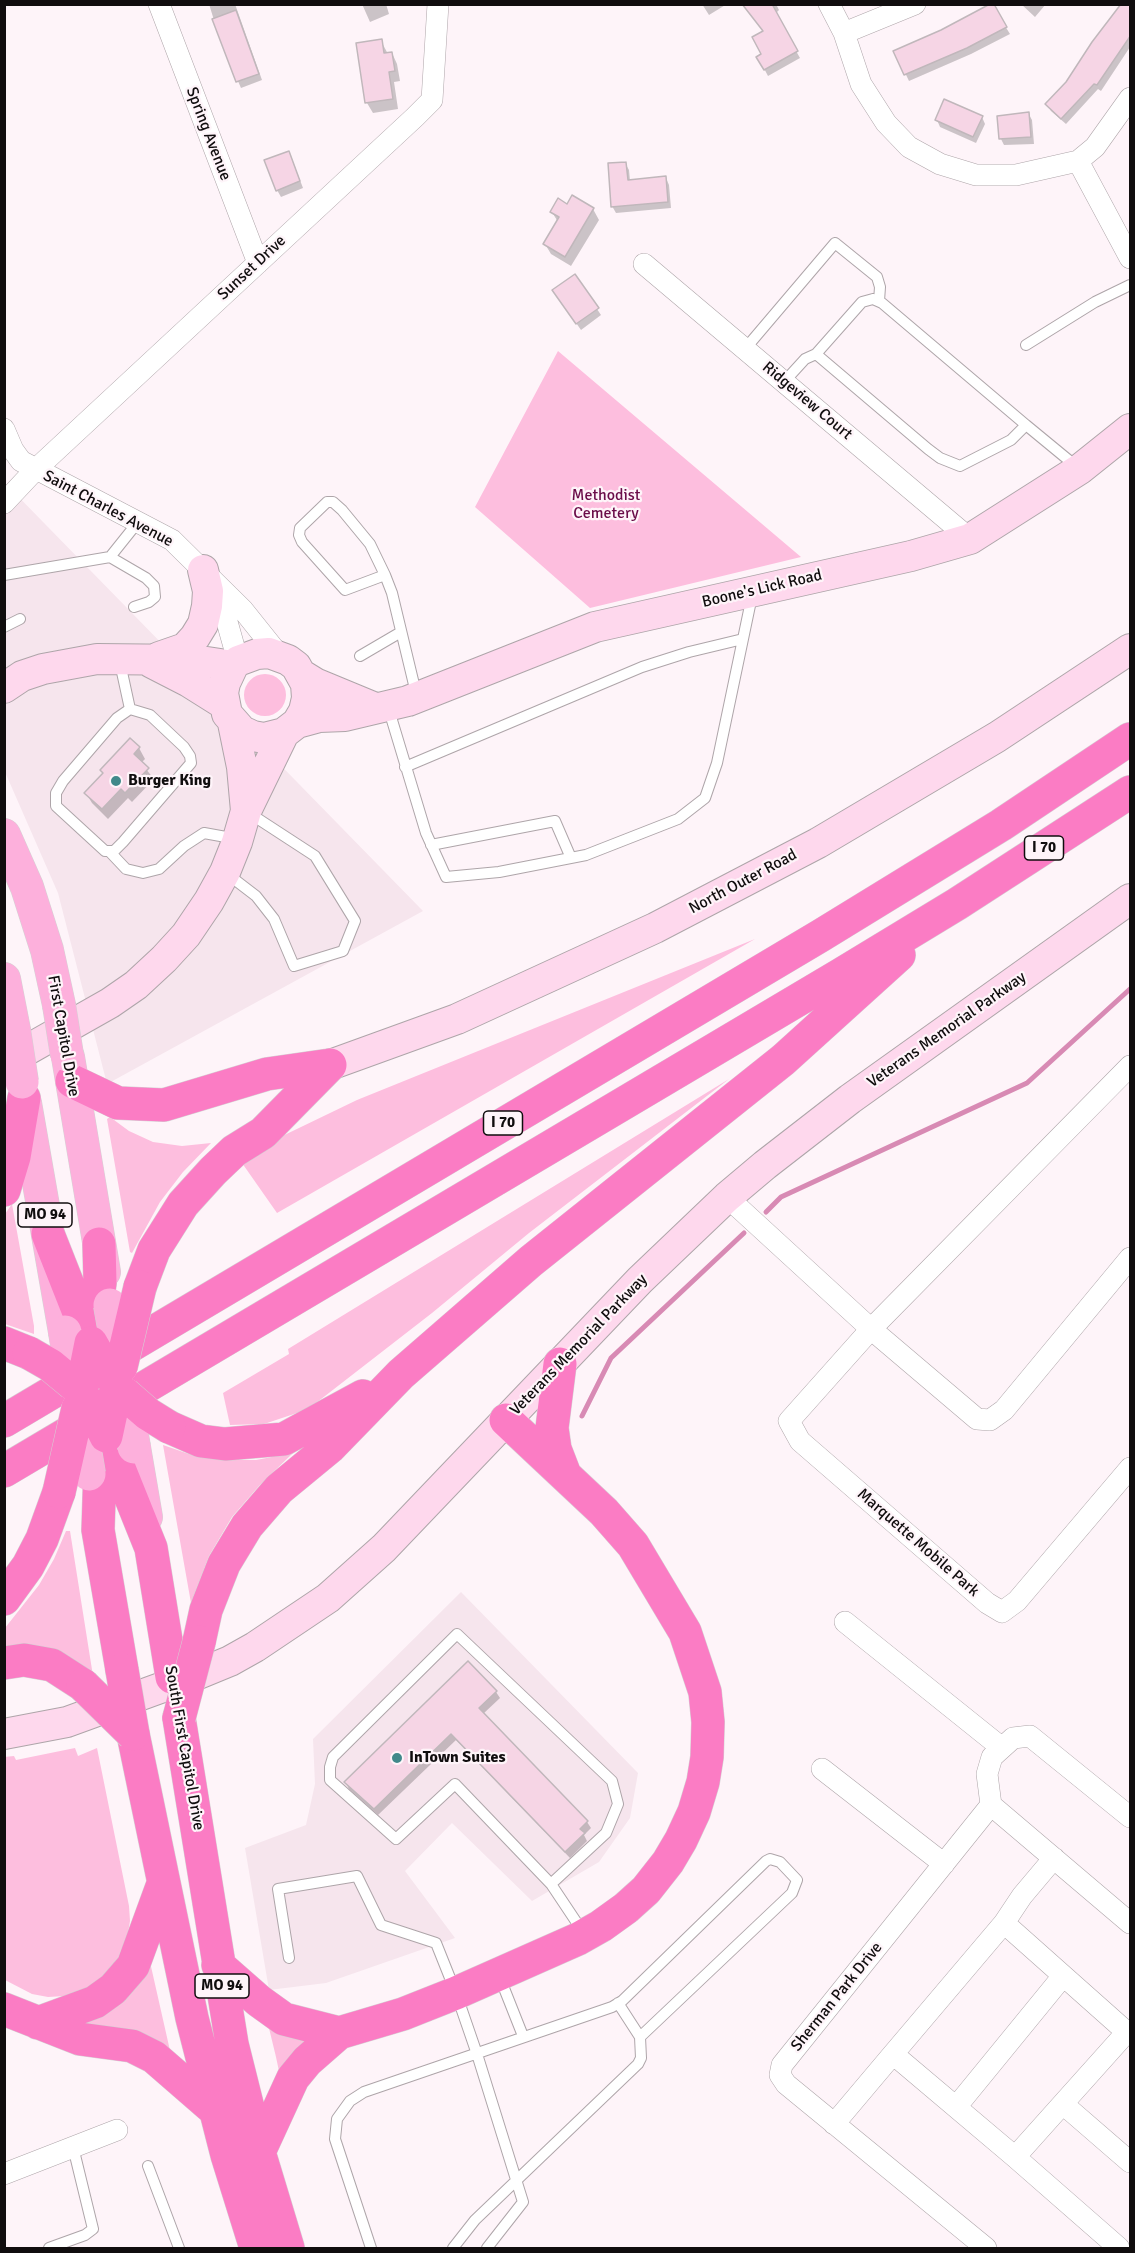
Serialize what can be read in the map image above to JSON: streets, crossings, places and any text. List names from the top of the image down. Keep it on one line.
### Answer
{"streets":{"highway":["I 70","MO 94","South First Capitol Drive"],"main road":["First Capitol Drive"],"street":["Spring Avenue","Sunset Drive","Ridgeview Court","Saint Charles Avenue","Boone's Lick Road","North Outer Road","Veterans Memorial Parkway","Marquette Mobile Park","Sherman Park Drive"]},"crossings":[["Spring Avenue","Sunset Drive"],["Sunset Drive","Saint Charles Avenue"],["Ridgeview Court","Boone's Lick Road"],["Saint Charles Avenue","Boone's Lick Road"],["First Capitol Drive","MO 94"],["MO 94","South First Capitol Drive"]],"parks":["Methodist Cemetery"],"places":["Burger King","InTown Suites"]}
